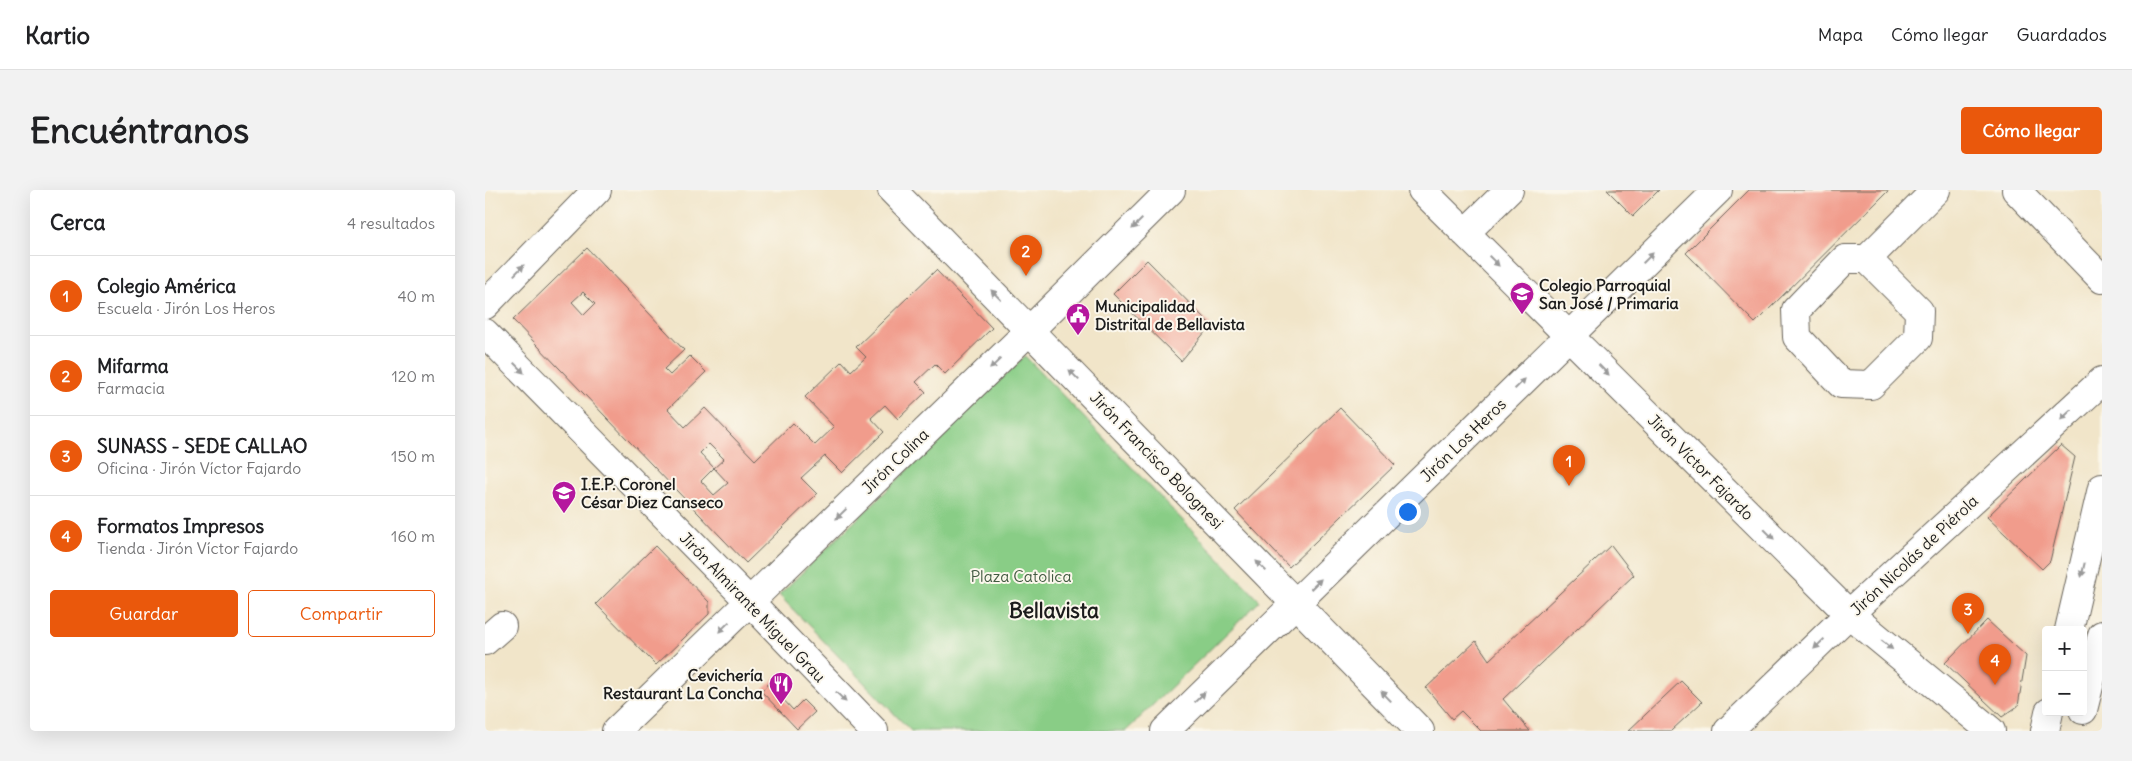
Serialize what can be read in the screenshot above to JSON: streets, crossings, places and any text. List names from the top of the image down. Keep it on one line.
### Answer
{"streets":{"street":["Jirón Los Heros","Jirón Francisco Bolognesi","Jirón Colina","Jirón Víctor Fajardo","Jirón Nicolás de Piérola","Jirón Almirante Miguel Grau"]},"crossings":[["Jirón Los Heros","Jirón Francisco Bolognesi"],["Jirón Los Heros","Jirón Víctor Fajardo"],["Jirón Francisco Bolognesi","Jirón Colina"],["Jirón Colina","Jirón Almirante Miguel Grau"],["Jirón Víctor Fajardo","Jirón Nicolás de Piérola"]],"one_way":["Jirón Los Heros","Jirón Francisco Bolognesi","Jirón Colina","Jirón Víctor Fajardo","Jirón Nicolás de Piérola","Jirón Almirante Miguel Grau"],"districts":["Bellavista"],"parks":["Plaza Catolica"],"places":{"school or university":["Colegio Parroquial San José / Primaria","I.E.P. Coronel César Diez Canseco"],"public building":["Municipalidad Distrital de Bellavista"],"restaurant":["Cevichería Restaurant La Concha"]},"page":{"header":"Kartio","nav":["Mapa","Cómo llegar","Guardados"],"buttons":["Cómo llegar",["Guardar","Compartir"]],"title":"Encuéntranos","heading":["Cerca","4 resultados"],"pins":["2","1","3","4"],"list":[{"mark":"1","name":"Colegio América","note":"Escuela · Jirón Los Heros","value":"40 m"},{"mark":"2","name":"Mifarma","note":"Farmacia","value":"120 m"},{"mark":"3","name":"SUNASS - SEDE CALLAO","note":"Oficina · Jirón Víctor Fajardo","value":"150 m"},{"mark":"4","name":"Formatos Impresos","note":"Tienda · Jirón Víctor Fajardo","value":"160 m"}],"map_buttons":["+","−"]}}
